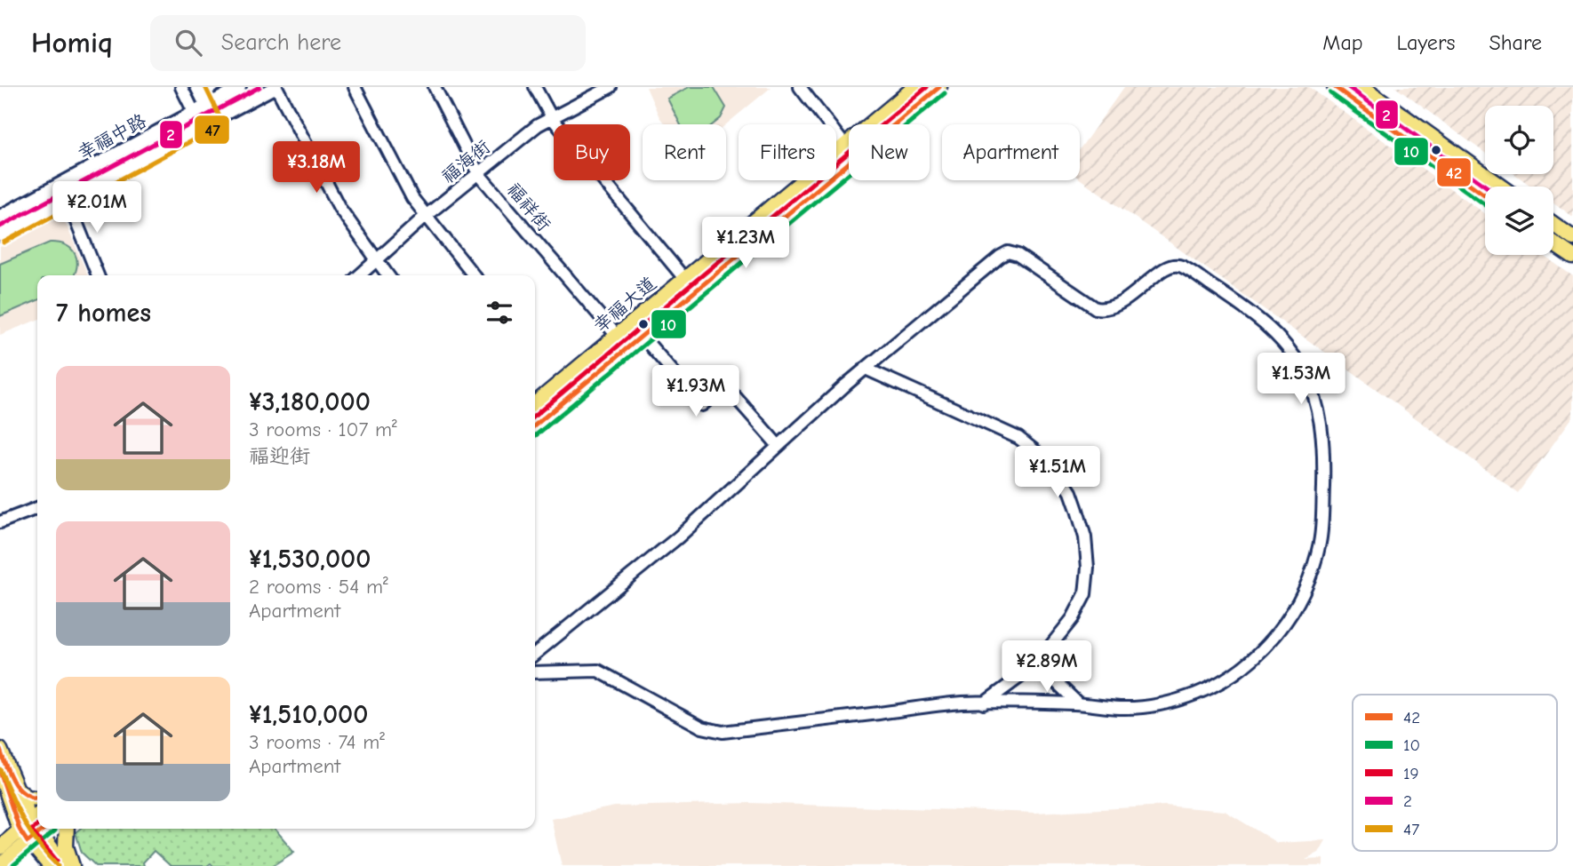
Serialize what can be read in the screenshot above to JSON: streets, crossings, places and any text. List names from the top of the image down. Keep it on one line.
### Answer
{"streets":{"main road":["幸福大道"],"street":["幸福中路","福海街","福祥街"]},"crossings":[["福海街","福祥街"],["福祥街","幸福大道"]],"lines":["transit line 42","transit line 19","transit line 2","transit line 47","transit line 10"],"legend":["42","10","19","2","47"],"page":{"header":"Homiq","search":"Search here","nav":["Map","Layers","Share"],"chip":["Buy","Rent","Filters","New","Apartment"],"price":["¥3.18M","¥2.01M","¥1.23M","¥1.53M","¥1.93M","¥1.51M","¥2.89M"],"heading":"7 homes","list":[{"name":"¥3,180,000","note":"3 rooms · 107 m² · 福迎街"},{"name":"¥1,530,000","note":"2 rooms · 54 m² · Apartment"},{"name":"¥1,510,000","note":"3 rooms · 74 m² · Apartment"}]}}
